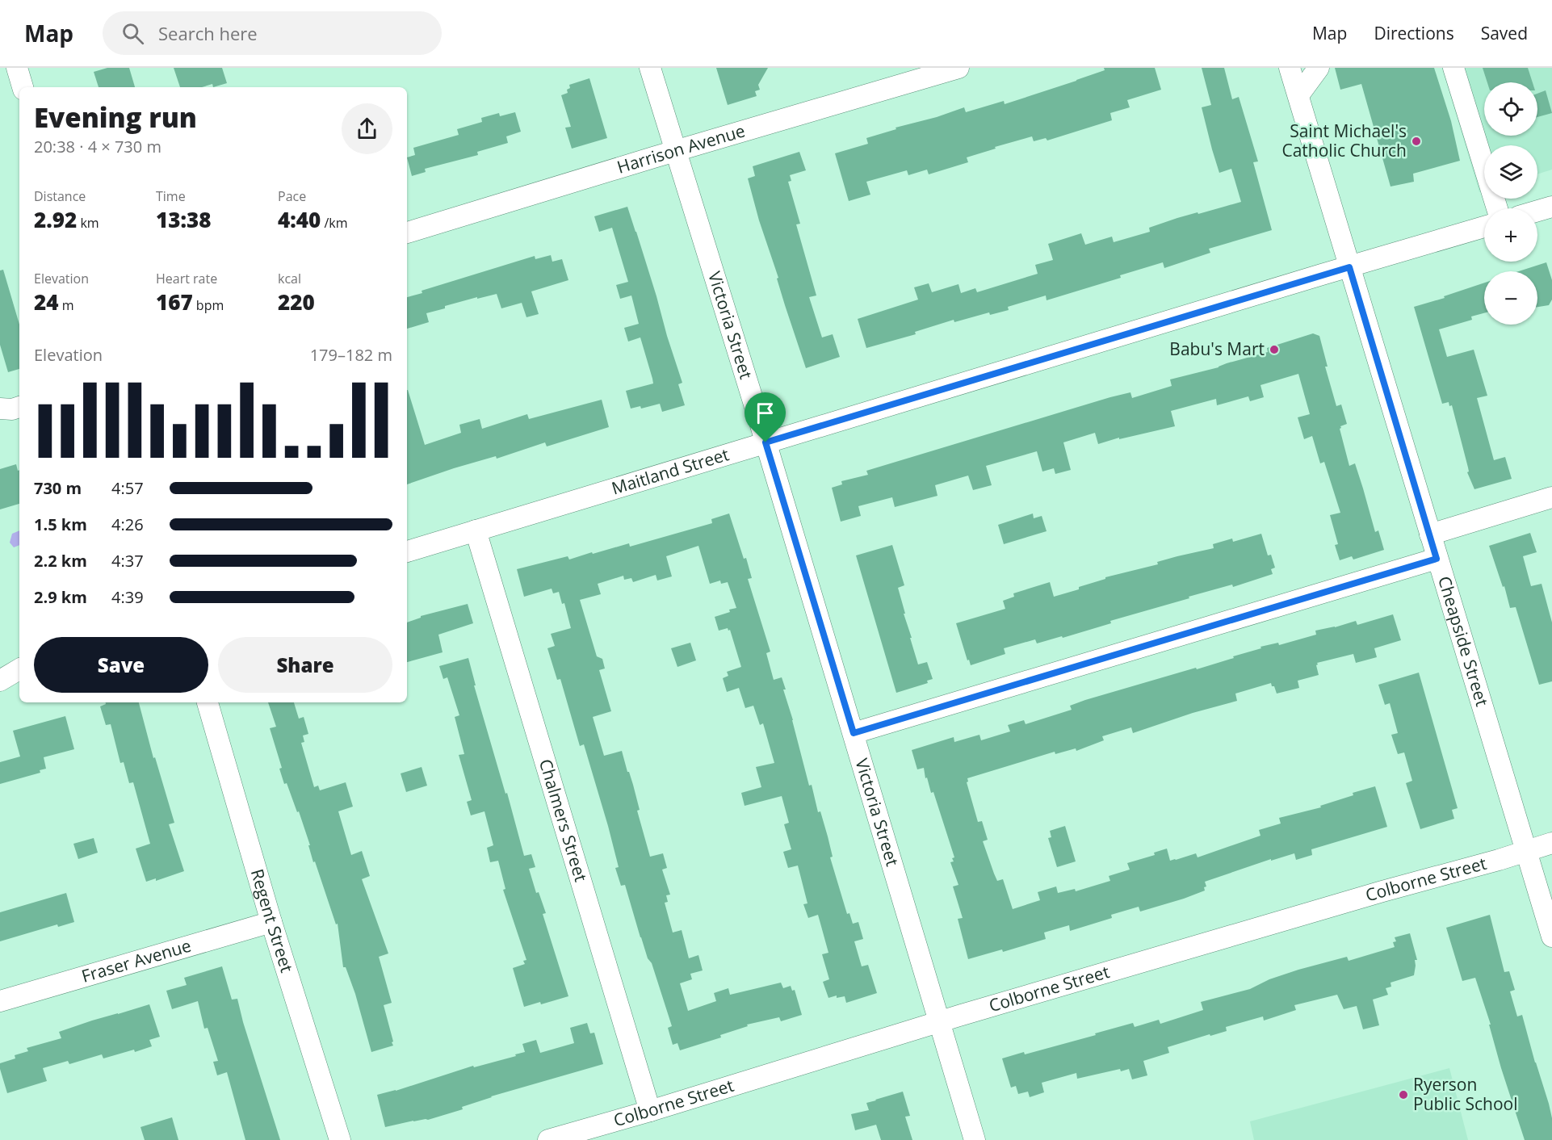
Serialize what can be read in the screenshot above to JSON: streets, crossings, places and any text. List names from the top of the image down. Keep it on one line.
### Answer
{"streets":{"street":["Harrison Avenue","Victoria Street","Maitland Street","Cheapside Street","Chalmers Street","Colborne Street","Regent Street","Fraser Avenue"]},"crossings":[["Harrison Avenue","Victoria Street"],["Victoria Street","Maitland Street"],["Victoria Street","Colborne Street"],["Maitland Street","Cheapside Street"],["Maitland Street","Chalmers Street"],["Cheapside Street","Colborne Street"],["Chalmers Street","Colborne Street"],["Regent Street","Fraser Avenue"]],"places":["Saint Michael's Catholic Church","Babu's Mart","Ryerson Public School"],"page":{"header":"Map","search":"Search here","nav":["Map","Directions","Saved"],"map_buttons":["+","−"],"heading":["Evening run","20:38 · 4 × 730 m"],"stats":[["Distance","2.92 km"],["Time","13:38"],["Pace","4:40 /km"],["Elevation","24 m"],["Heart rate","167 bpm"],["kcal","220"]],"chart":["Elevation","179–182 m"],"list":[{"name":"730 m","note":"4:57"},{"name":"1.5 km","note":"4:26"},{"name":"2.2 km","note":"4:37"},{"name":"2.9 km","note":"4:39"}],"buttons":["Save","Share"]}}
